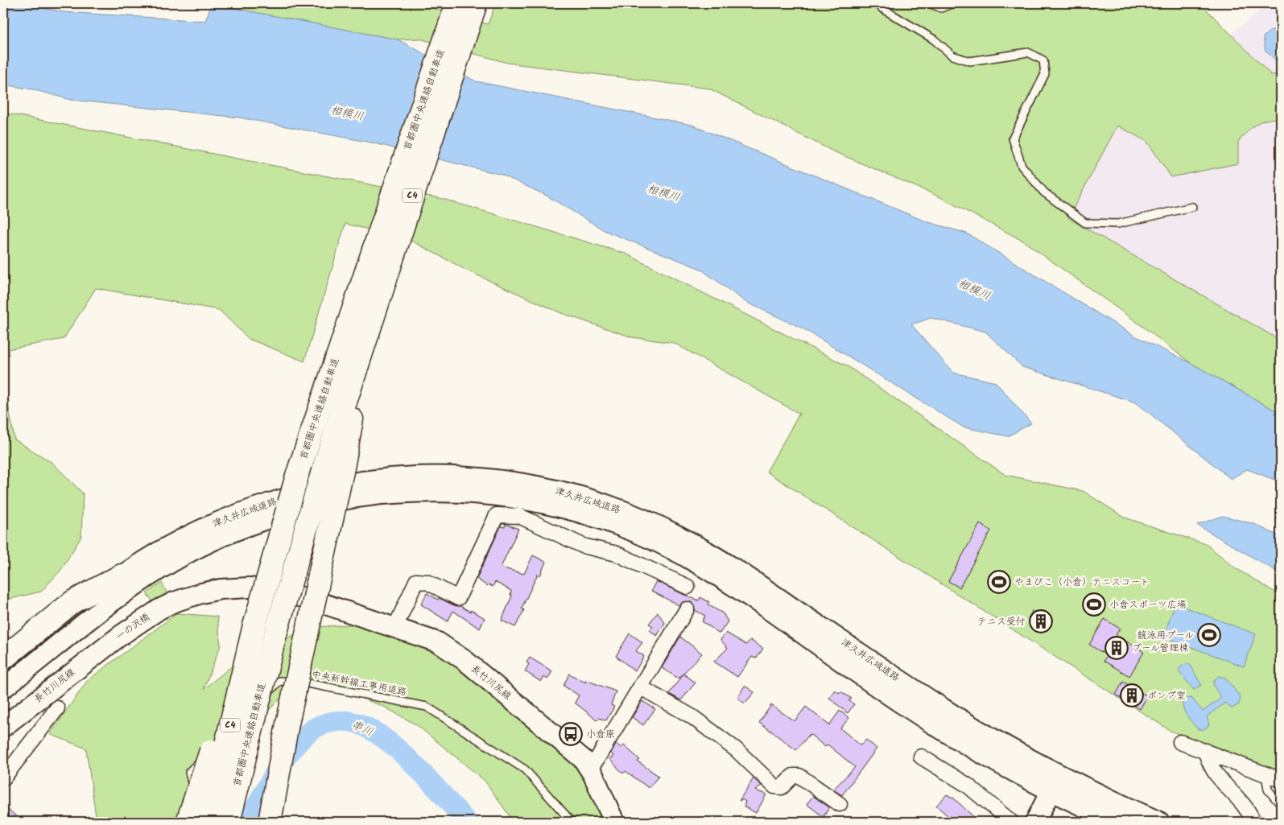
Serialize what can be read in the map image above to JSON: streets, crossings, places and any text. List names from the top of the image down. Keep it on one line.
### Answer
{"streets":{"highway":["首都圏中央連絡自動車道","C4"],"main road":["津久井広域道路","一の沢橋","長竹川尻線"],"lane":["中央新幹線工事用道路"]},"crossings":[["一の沢橋","長竹川尻線"]],"water":["相模川","串川"],"places":{"sports":["やまびこ（小倉）テニスコート","小倉スポーツ広場","競泳用プール"],"building":["テニス受付","プール管理棟","ポンプ室"],"bus stop":["小倉原"]}}
